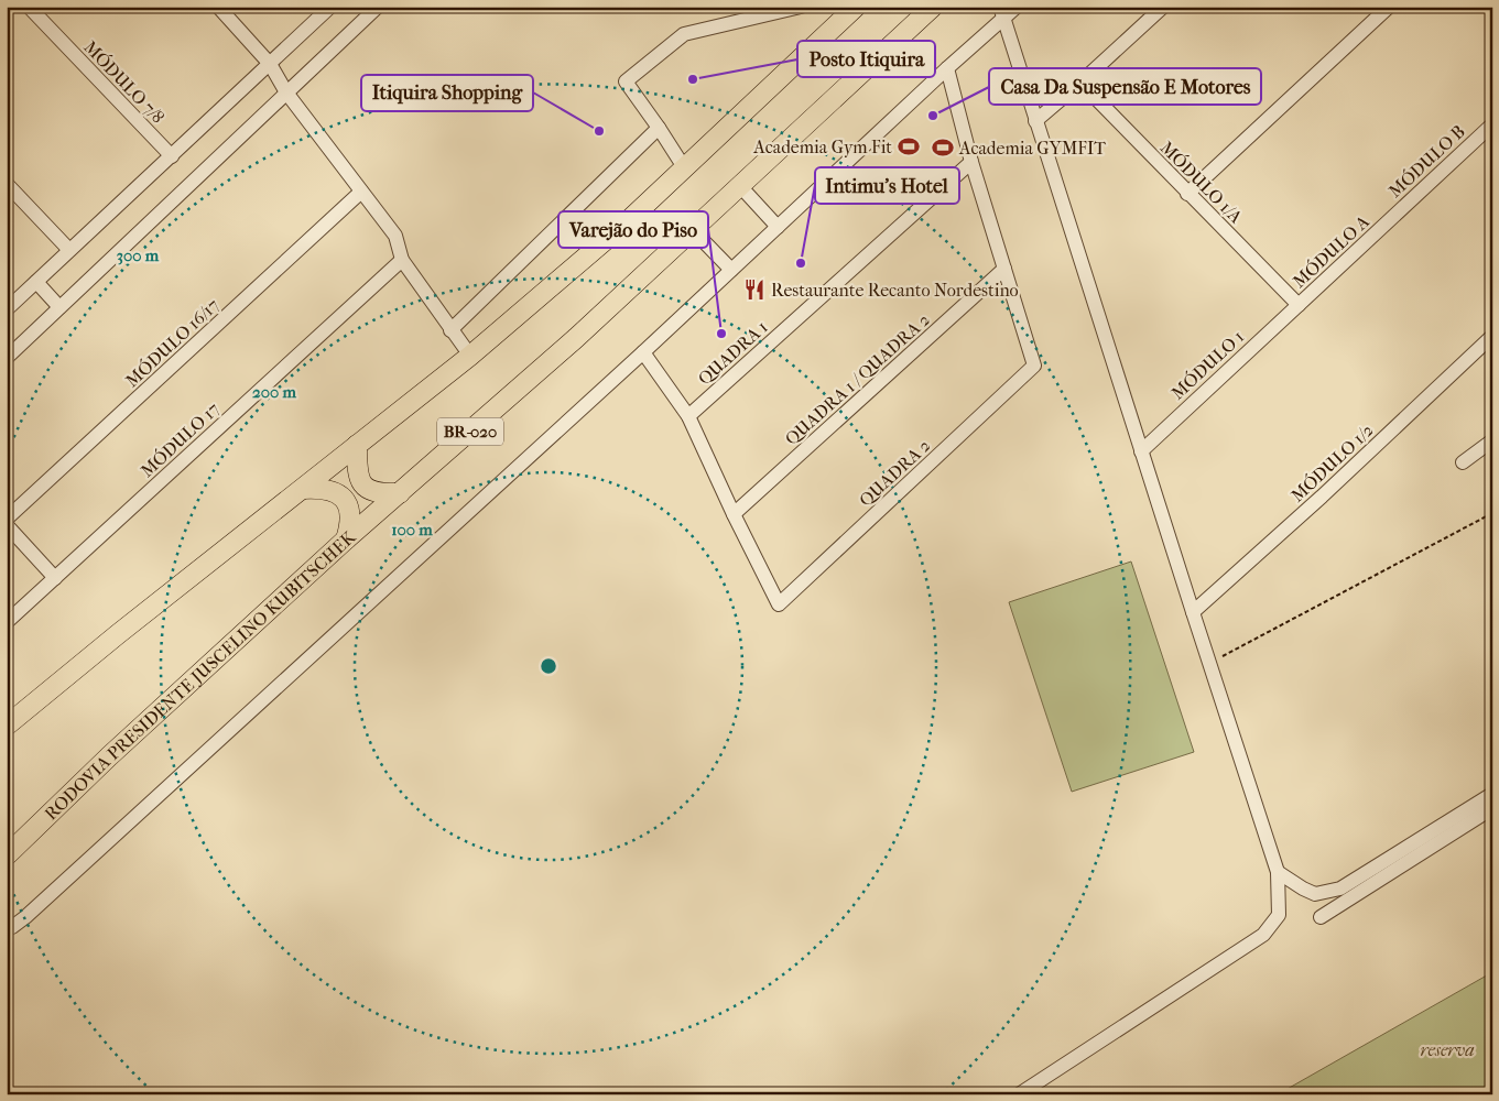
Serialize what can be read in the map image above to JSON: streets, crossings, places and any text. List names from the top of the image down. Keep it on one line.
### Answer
{"streets":{"highway":["BR-020","RODOVIA PRESIDENTE JUSCELINO KUBITSCHEK"],"street":["MÓDULO 7/8","MÓDULO B","MÓDULO 1/A","MÓDULO A","MÓDULO 16/17","QUADRA 1","MÓDULO 1","QUADRA 1 / QUADRA 2","MÓDULO 17","MÓDULO 1/2","QUADRA 2"]},"crossings":[["MÓDULO B","MÓDULO A"],["MÓDULO 1/A","MÓDULO A"],["MÓDULO 1/A","MÓDULO 1"],["MÓDULO A","MÓDULO 1"],["QUADRA 1 / QUADRA 2","QUADRA 2"]],"parks":["reserva"],"places":{"other":["Posto Itiquira","Casa Da Suspensão E Motores","Itiquira Shopping","Intimu's Hotel","Varejão do Piso"],"sports":["Academia Gym Fit","Academia GYMFIT"],"restaurant":["Restaurante Recanto Nordestino"]},"rings":["300 m","200 m","100 m"]}
